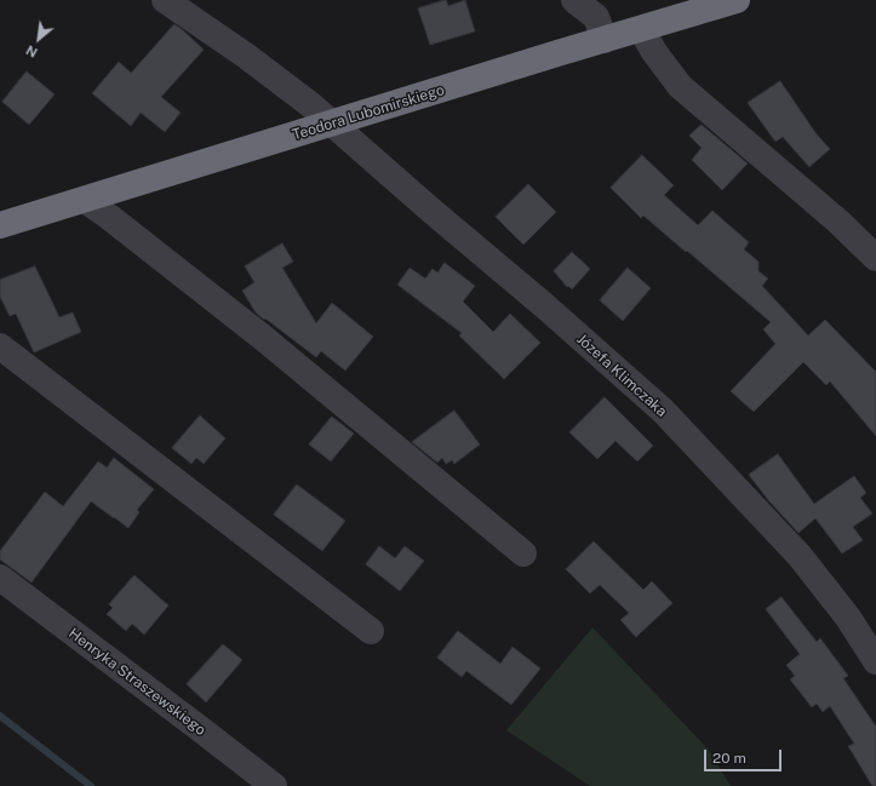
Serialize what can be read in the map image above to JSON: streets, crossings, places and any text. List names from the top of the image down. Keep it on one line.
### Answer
{"streets":{"highway":["Teodora Lubomirskiego"],"street":["Józefa Klimczaka","Henryka Straszewskiego"]},"crossings":[["Teodora Lubomirskiego","Józefa Klimczaka"]],"scale_bar":"20 m","north":"bottom left"}
